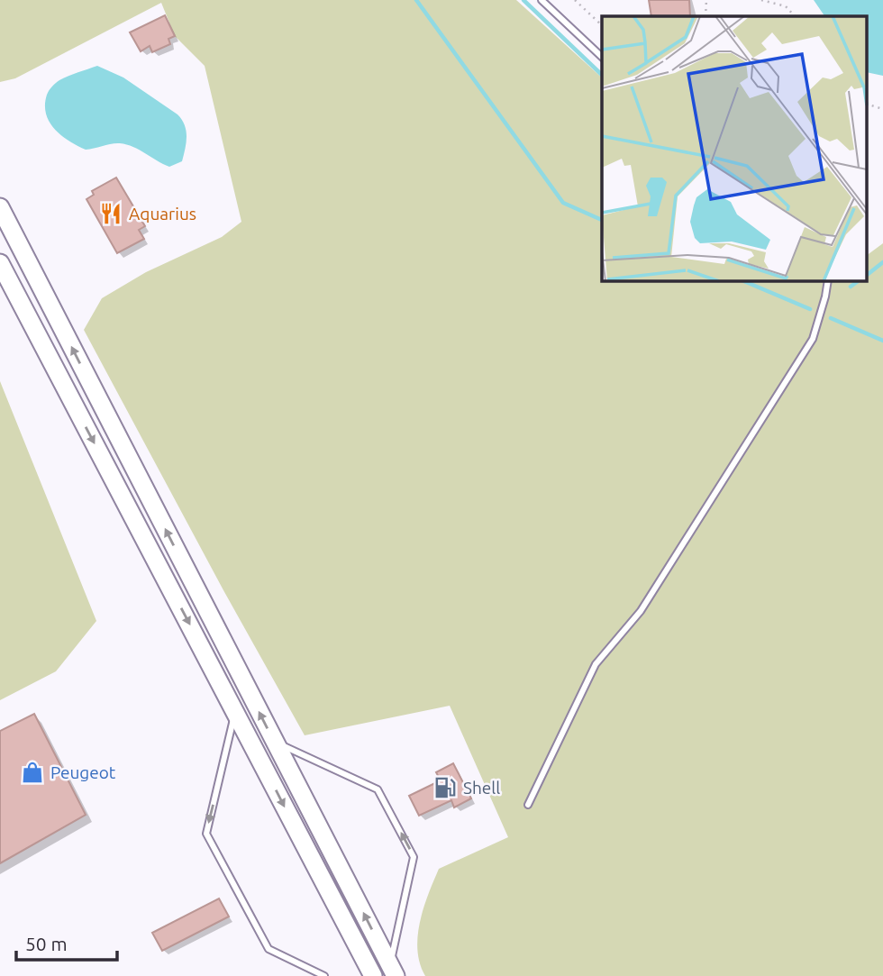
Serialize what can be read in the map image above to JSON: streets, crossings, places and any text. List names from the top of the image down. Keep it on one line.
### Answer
{"places":{"restaurant":["Aquarius"],"shop":["Peugeot"],"fuel station":["Shell"]},"scale_bar":"50 m"}
